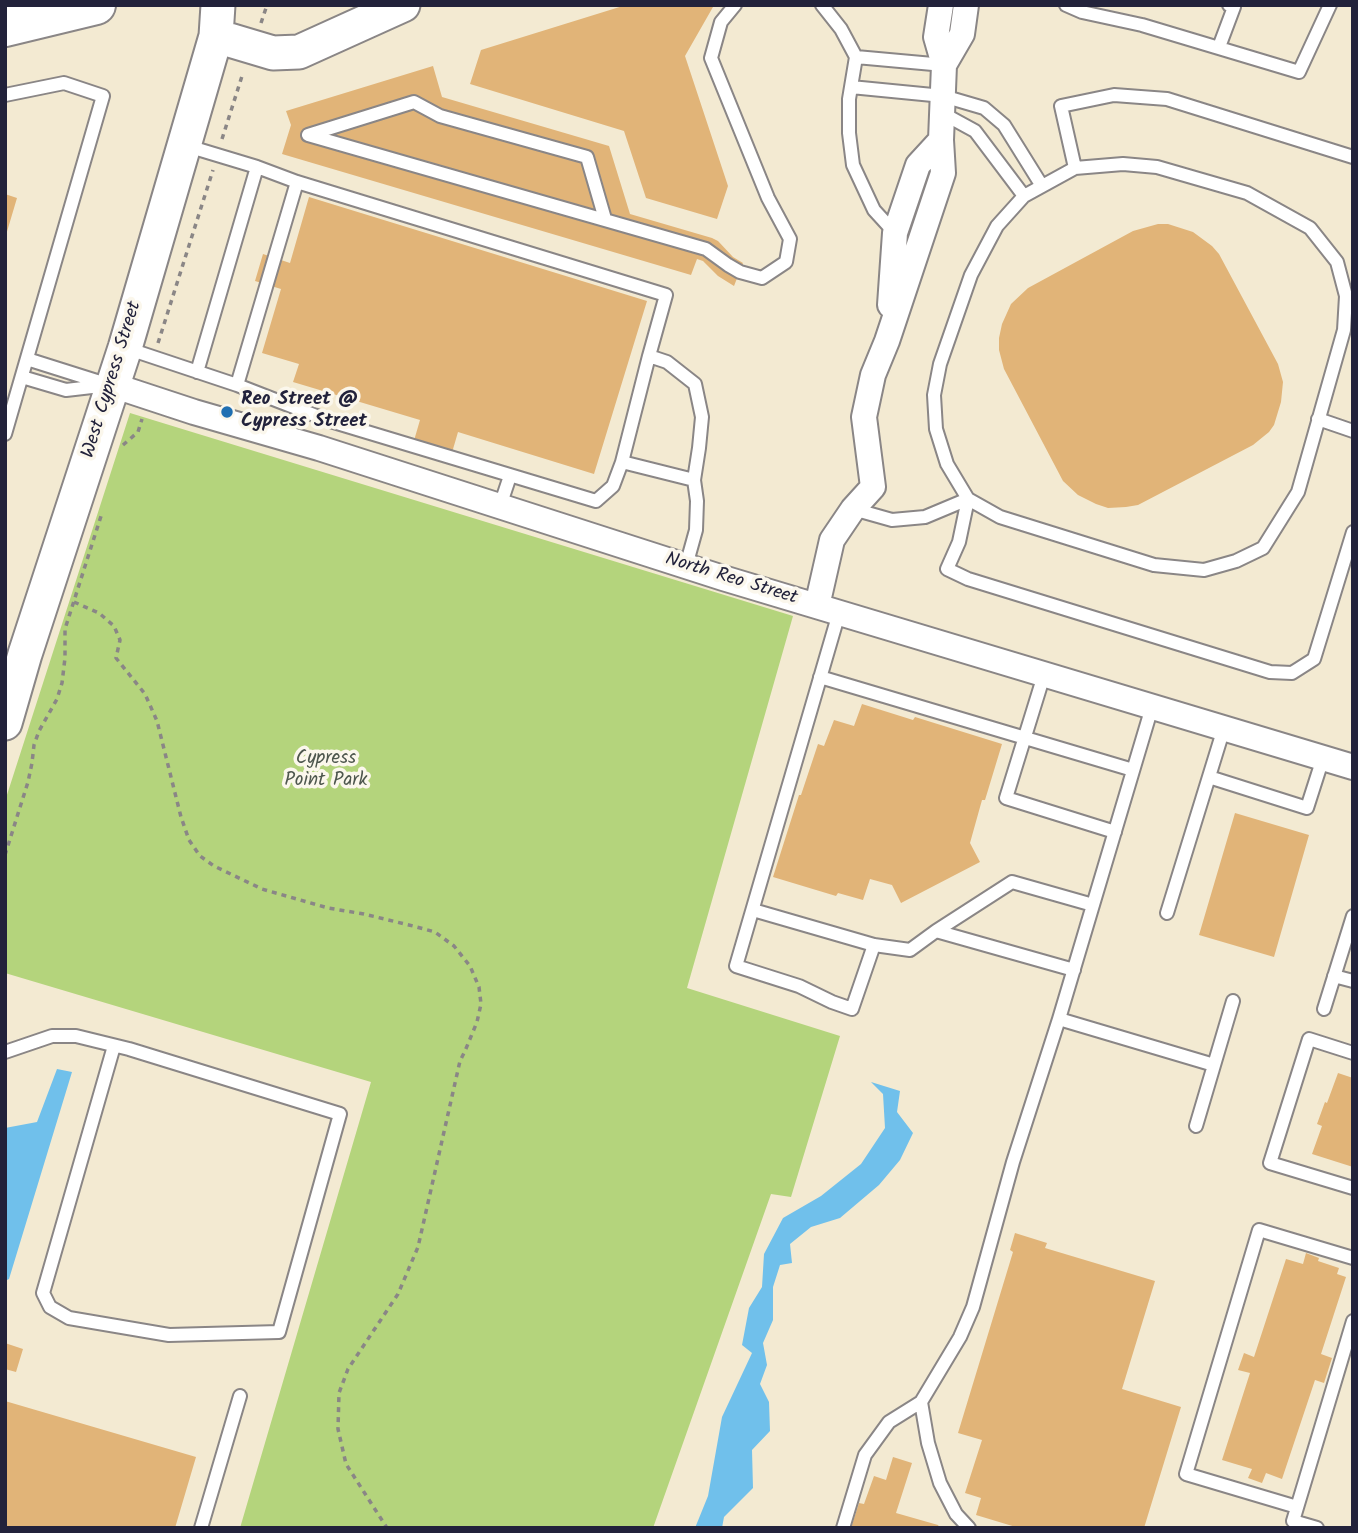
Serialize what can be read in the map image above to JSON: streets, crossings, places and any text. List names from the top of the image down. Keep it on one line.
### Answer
{"streets":{"street":["West Cypress Street","North Reo Street"]},"crossings":[["West Cypress Street","North Reo Street"]],"parks":["Cypress Point Park"],"places":["Reo Street @ Cypress Street"]}
